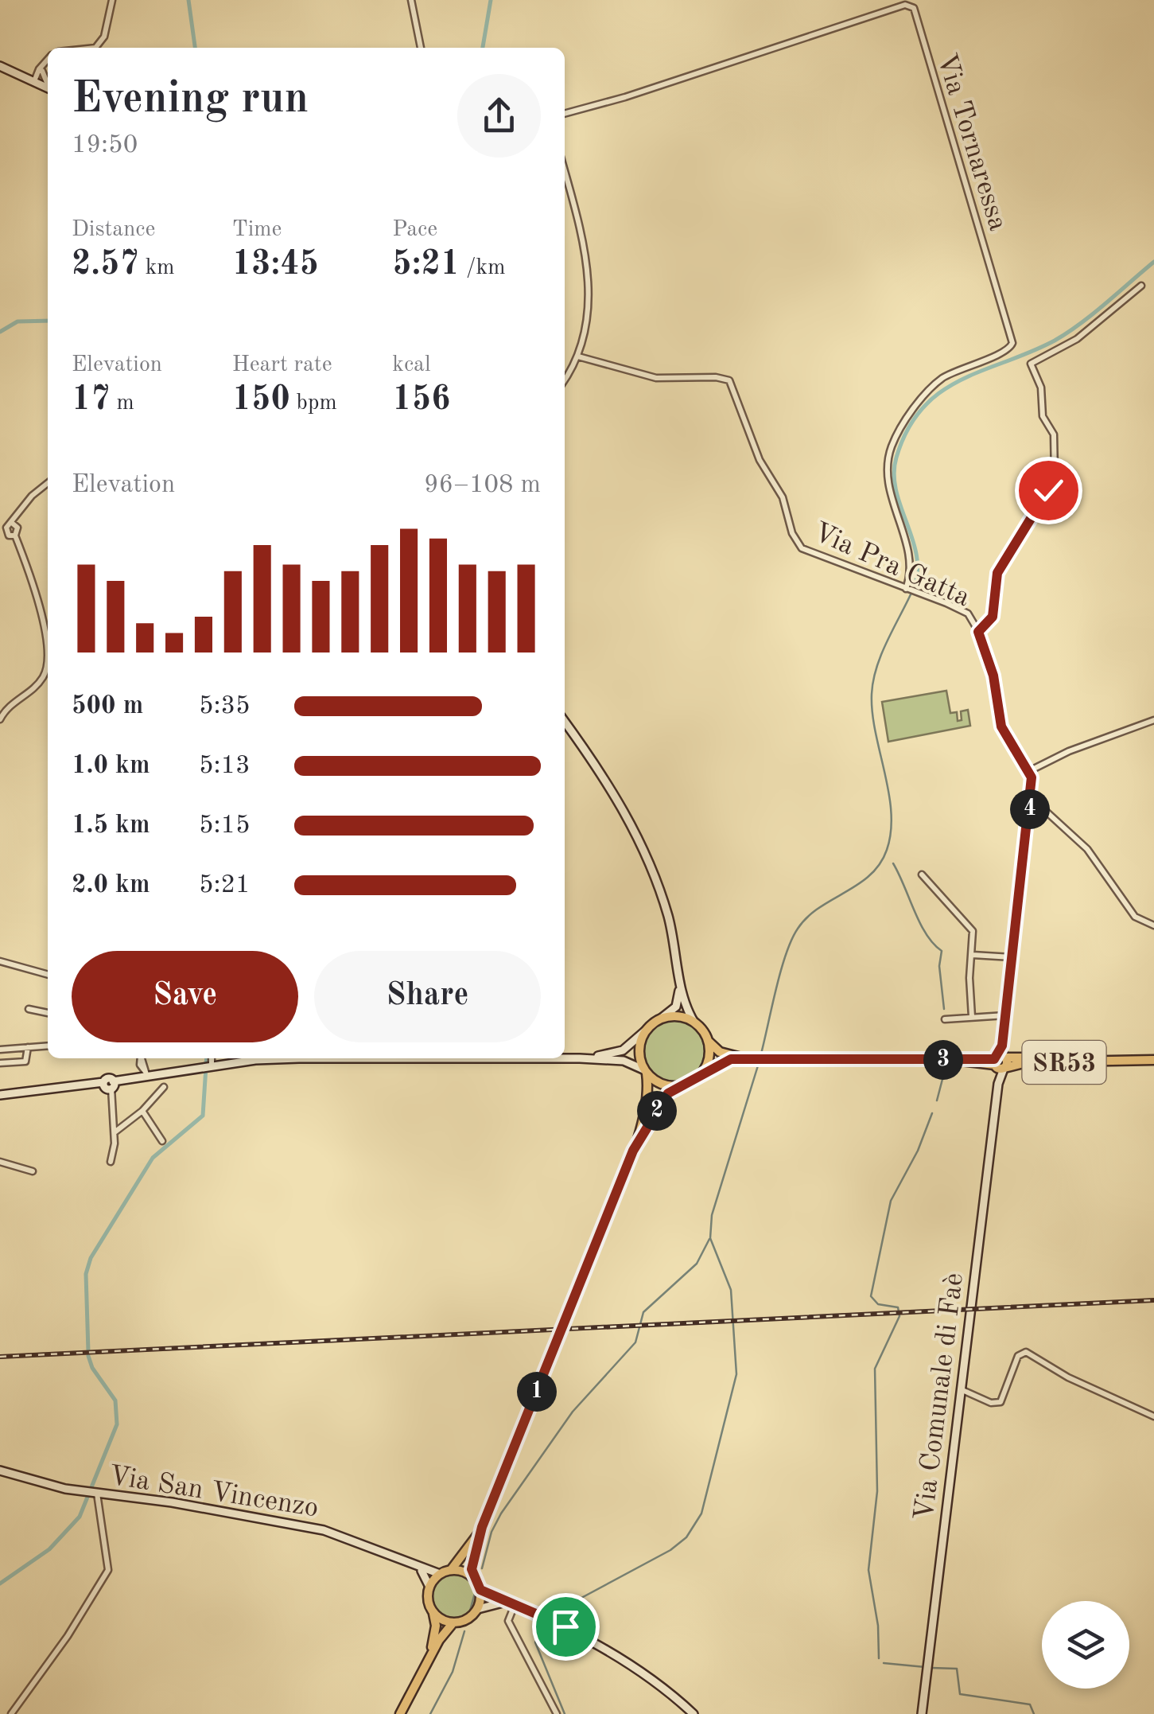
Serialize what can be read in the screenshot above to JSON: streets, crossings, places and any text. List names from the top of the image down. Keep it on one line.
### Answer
{"streets":{"main road":["SR53"],"street":["Via Tornaressa","Via Pra Gatta","Via Comunale di Faè","Via San Vincenzo"]},"crossings":[["Via Tornaressa","Via Pra Gatta"],["Via Pra Gatta","SR53"],["Via Pra Gatta","Via Comunale di Faè"],["SR53","Via Comunale di Faè"]],"page":{"heading":["Evening run","19:50"],"stats":[["Distance","2.57 km"],["Time","13:45"],["Pace","5:21 /km"],["Elevation","17 m"],["Heart rate","150 bpm"],["kcal","156"]],"chart":["Elevation","96–108 m"],"list":[{"name":"500 m","note":"5:35"},{"name":"1.0 km","note":"5:13"},{"name":"1.5 km","note":"5:15"},{"name":"2.0 km","note":"5:21"}],"pins":["4","3","2","1"],"buttons":["Save","Share"]}}
